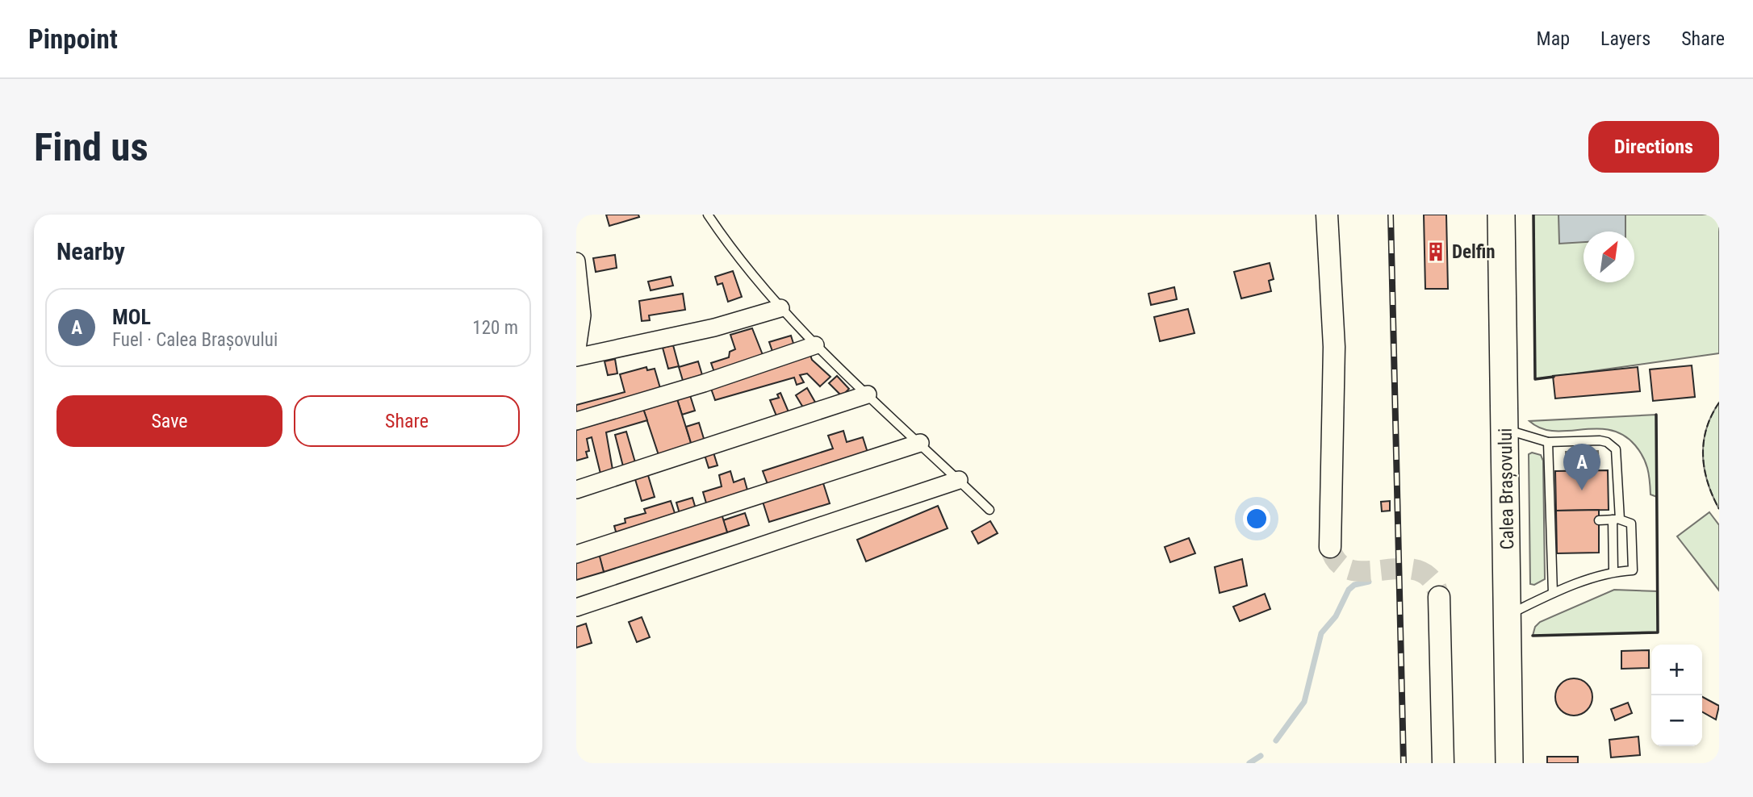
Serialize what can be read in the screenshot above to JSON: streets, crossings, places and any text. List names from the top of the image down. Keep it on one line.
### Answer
{"streets":{"main road":["Calea Brașovului"]},"places":{"building":["Delfin"]},"north":"top right","page":{"header":"Pinpoint","nav":["Map","Layers","Share"],"buttons":["Directions",["Save","Share"]],"title":"Find us","heading":"Nearby","list":[{"mark":"A","name":"MOL","note":"Fuel · Calea Brașovului","value":"120 m"}],"pins":"A","map_buttons":["+","−"]}}
